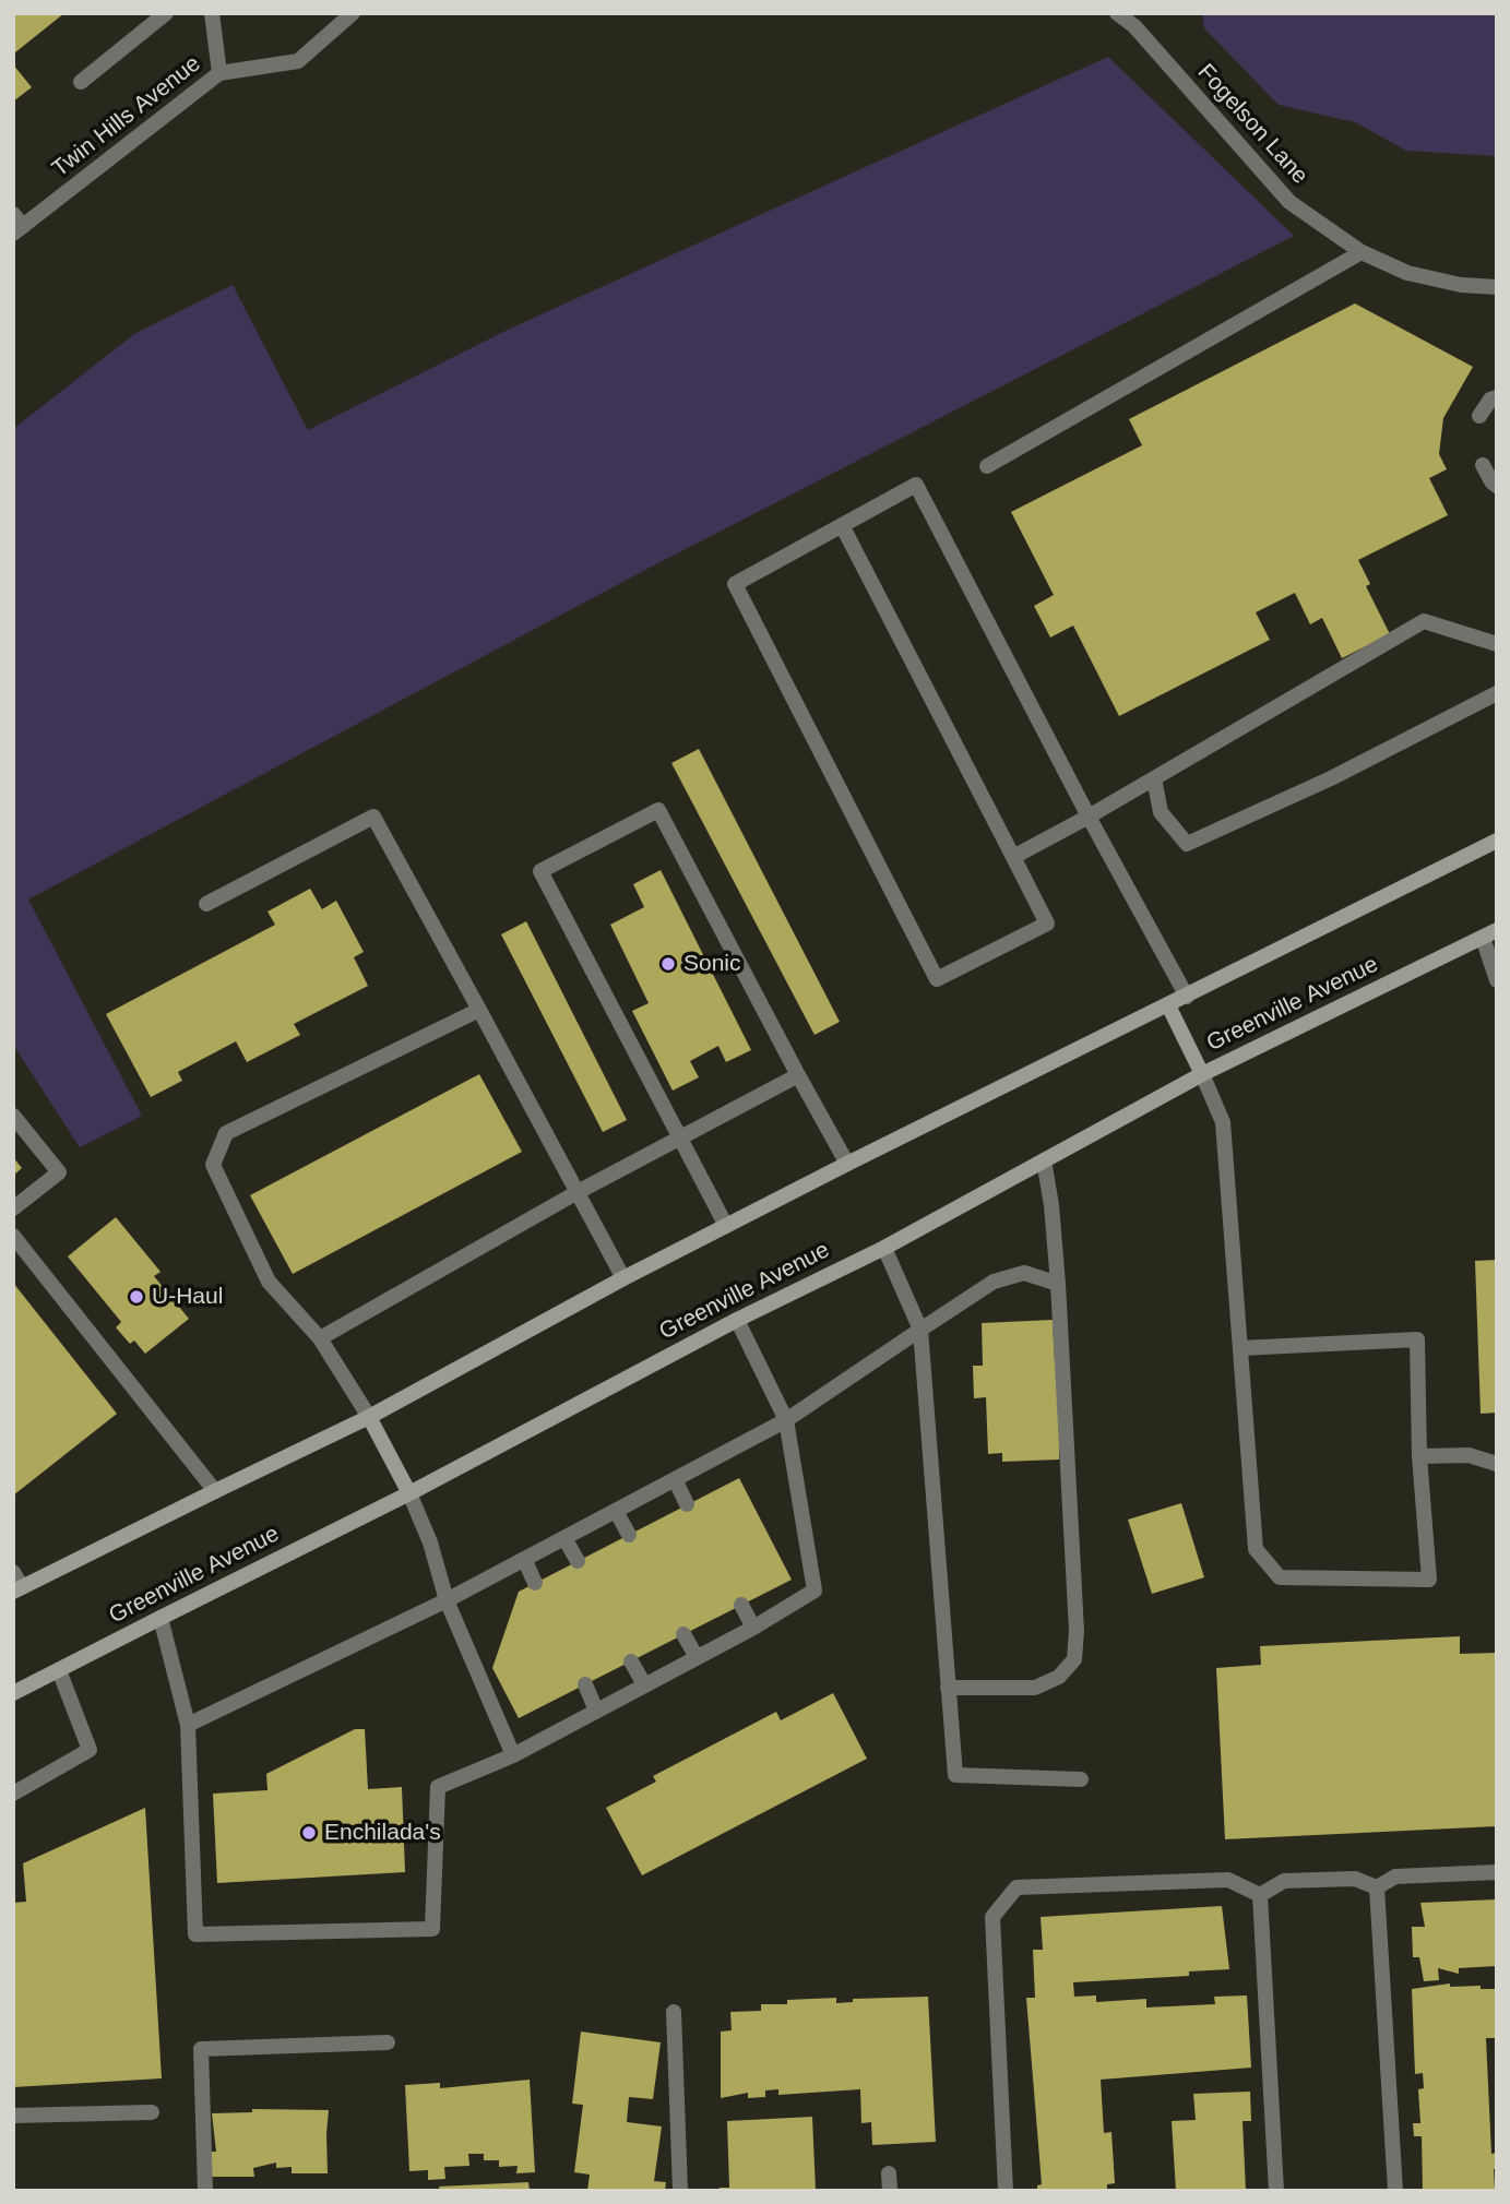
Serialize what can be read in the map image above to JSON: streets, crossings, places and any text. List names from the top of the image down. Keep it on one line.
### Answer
{"streets":{"main road":["Greenville Avenue"],"street":["Twin Hills Avenue","Fogelson Lane"]},"places":["Sonic","U-Haul","Enchilada's"]}
